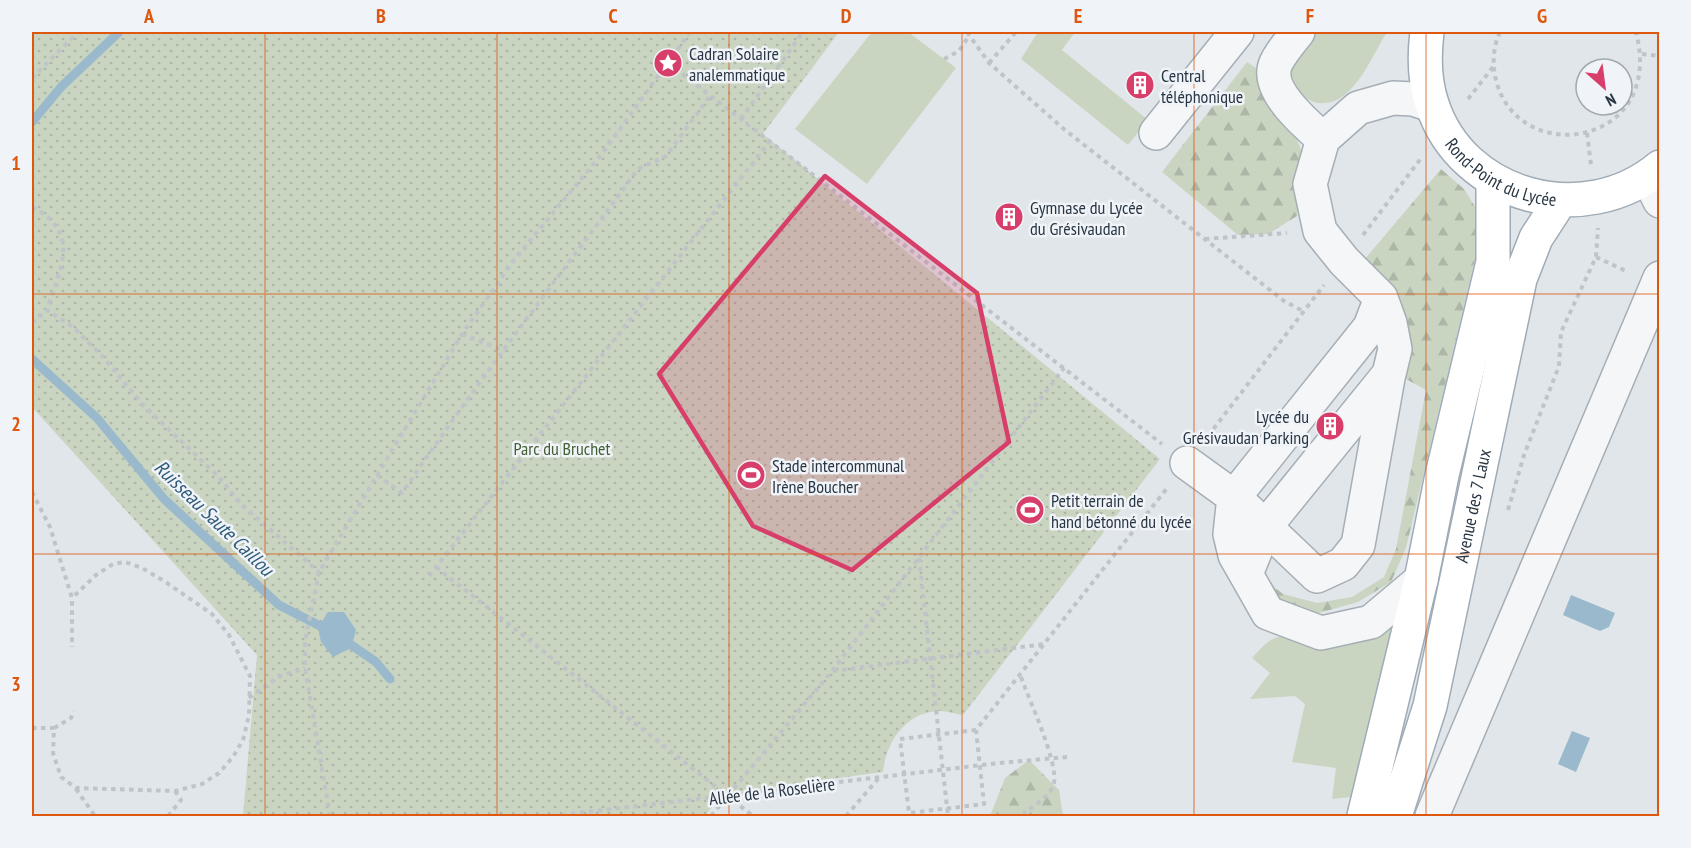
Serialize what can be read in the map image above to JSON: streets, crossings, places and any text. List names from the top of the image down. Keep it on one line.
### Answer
{"streets":{"main road":["Rond-Point du Lycée","Avenue des 7 Laux"],"path":["Allée de la Roselière"]},"crossings":[["Rond-Point du Lycée","Avenue des 7 Laux"]],"water":["Ruisseau Saute Caillou"],"parks":["Parc du Bruchet"],"places":{"place":["Cadran Solaire analemmatique"],"building":["Central téléphonique","Gymnase du Lycée du Grésivaudan","Lycée du Grésivaudan Parking"],"sports":["Stade intercommunal Irène Boucher","Petit terrain de hand bétonné du lycée"]},"north":"bottom right","grid":{"columns":["A","B","C","D","E","F","G"],"rows":["1","2","3"]}}
